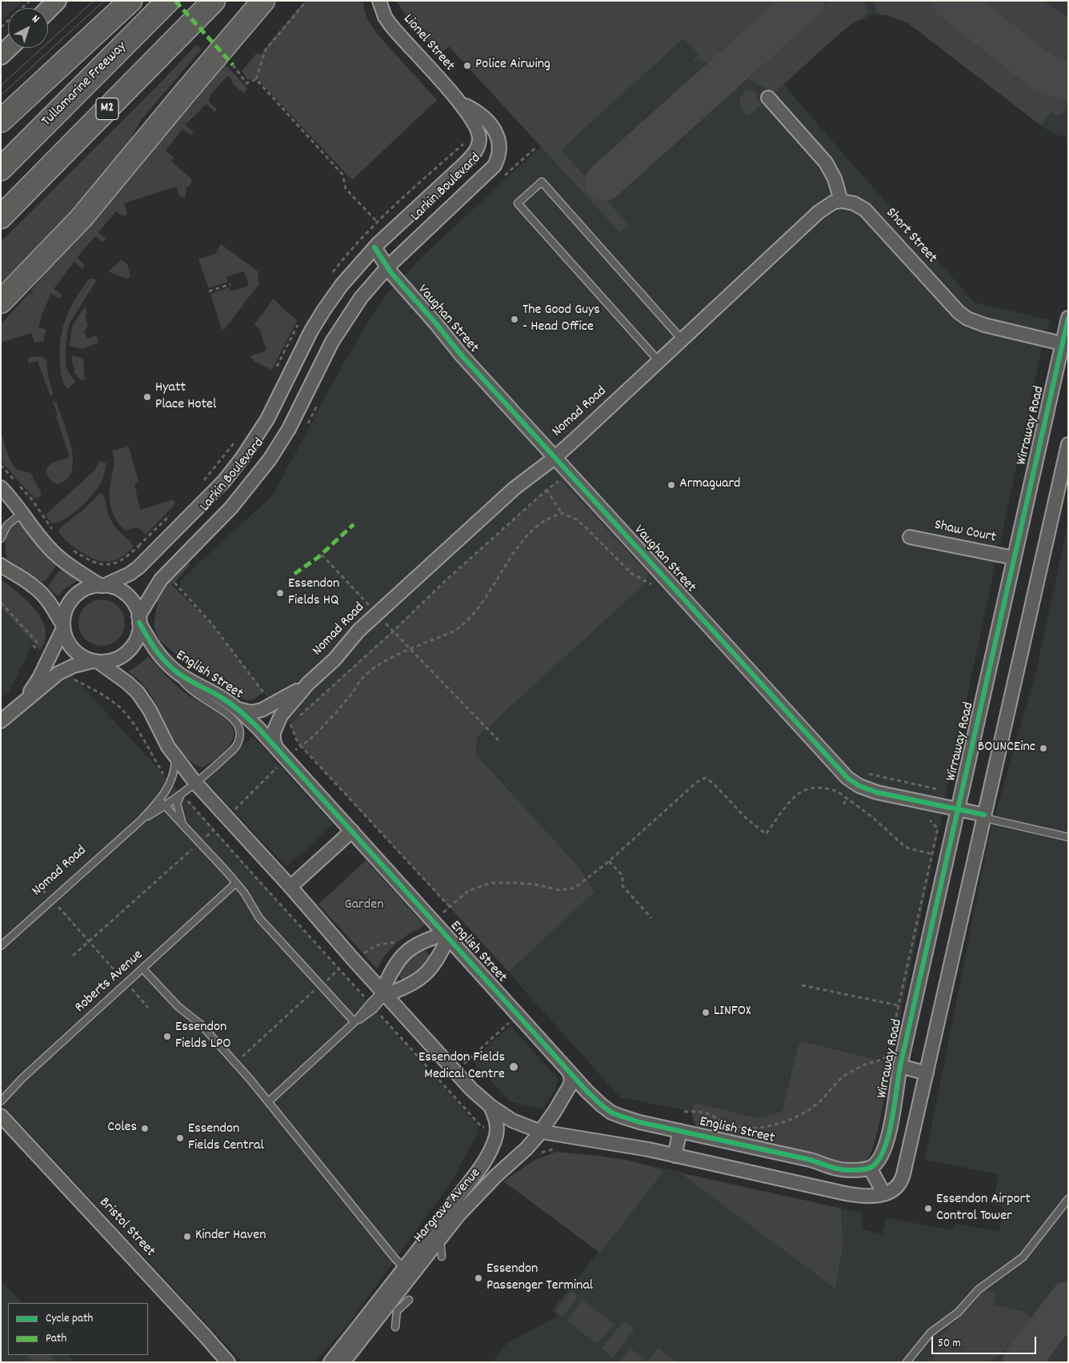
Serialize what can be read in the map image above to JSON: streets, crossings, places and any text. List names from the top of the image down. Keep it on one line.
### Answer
{"streets":{"highway":["Tullamarine Freeway","M2"],"street":["Lionel Street","Larkin Boulevard","Short Street","Vaughan Street","Nomad Road","Wirraway Road","Shaw Court","English Street","Hargrave Avenue","Bristol Street"],"lane":["Roberts Avenue"]},"crossings":[["Lionel Street","Larkin Boulevard"],["Larkin Boulevard","Vaughan Street"],["Larkin Boulevard","English Street"],["Short Street","Nomad Road"],["Short Street","Wirraway Road"],["Vaughan Street","Nomad Road"],["Vaughan Street","Wirraway Road"],["Nomad Road","English Street"],["Wirraway Road","Shaw Court"],["Wirraway Road","English Street"],["English Street","Hargrave Avenue"]],"parks":["Garden"],"places":["Police Airwing","The Good Guys - Head Office","Hyatt Place Hotel","Armaguard","Essendon Fields HQ","BOUNCEinc","LINFOX","Essendon Fields LPO","Essendon Fields Medical Centre","Coles","Essendon Fields Central","Essendon Airport Control Tower","Kinder Haven","Essendon Passenger Terminal"],"legend":["Cycle path","Path"],"scale_bar":"50 m","north":"top right"}
